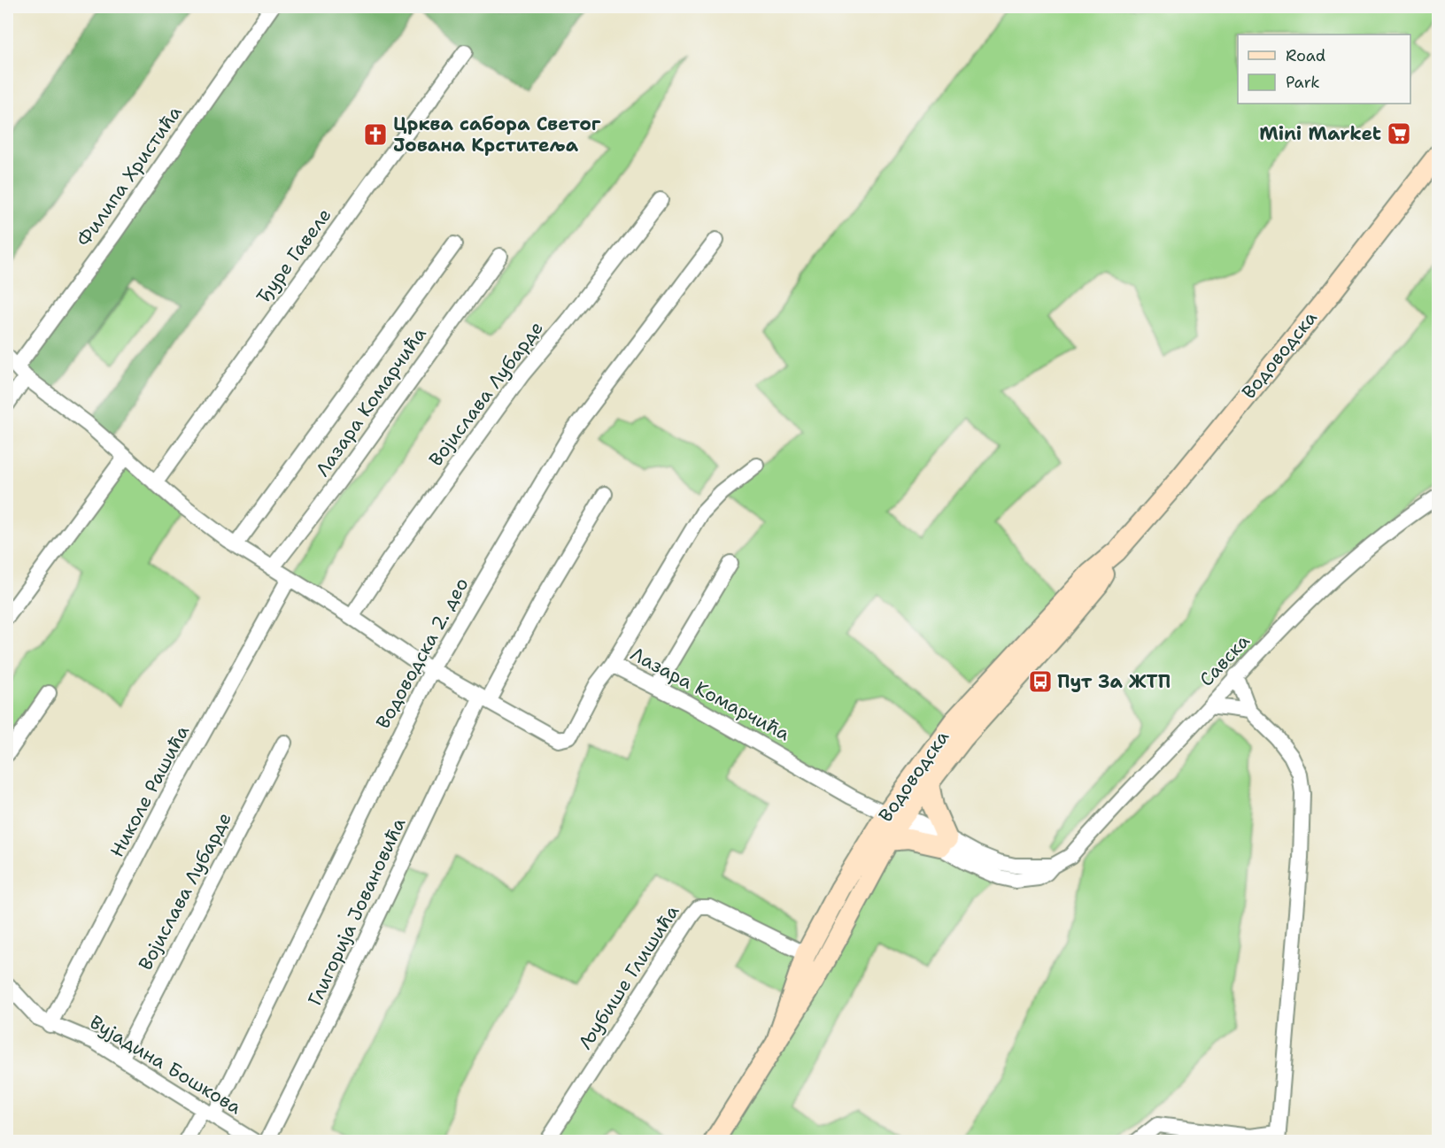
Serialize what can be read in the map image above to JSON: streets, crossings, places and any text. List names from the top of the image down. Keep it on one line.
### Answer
{"streets":{"main road":["Водоводска"],"street":["Филипа Христића","Ђуре Гавеле","Војислава Лубарде","Лазара Комарчића","Водоводска 2. део","Савска","Николе Рашића","Глигорија Јовановића","Љубише Глишића","Вујадина Бошкова"]},"crossings":[["Филипа Христића","Лазара Комарчића"],["Ђуре Гавеле","Лазара Комарчића"],["Водоводска","Лазара Комарчића"],["Водоводска","Савска"],["Водоводска","Љубише Глишића"],["Војислава Лубарде","Лазара Комарчића"],["Војислава Лубарде","Вујадина Бошкова"],["Лазара Комарчића","Водоводска 2. део"],["Лазара Комарчића","Савска"],["Лазара Комарчића","Николе Рашића"],["Лазара Комарчића","Глигорија Јовановића"],["Водоводска 2. део","Вујадина Бошкова"],["Николе Рашића","Вујадина Бошкова"]],"places":{"supermarket":["Mini Market"],"church":["Црква сабора Светог Јована Крститеља"],"bus stop":["Пут За ЖТП"]},"legend":["Road","Park"]}
